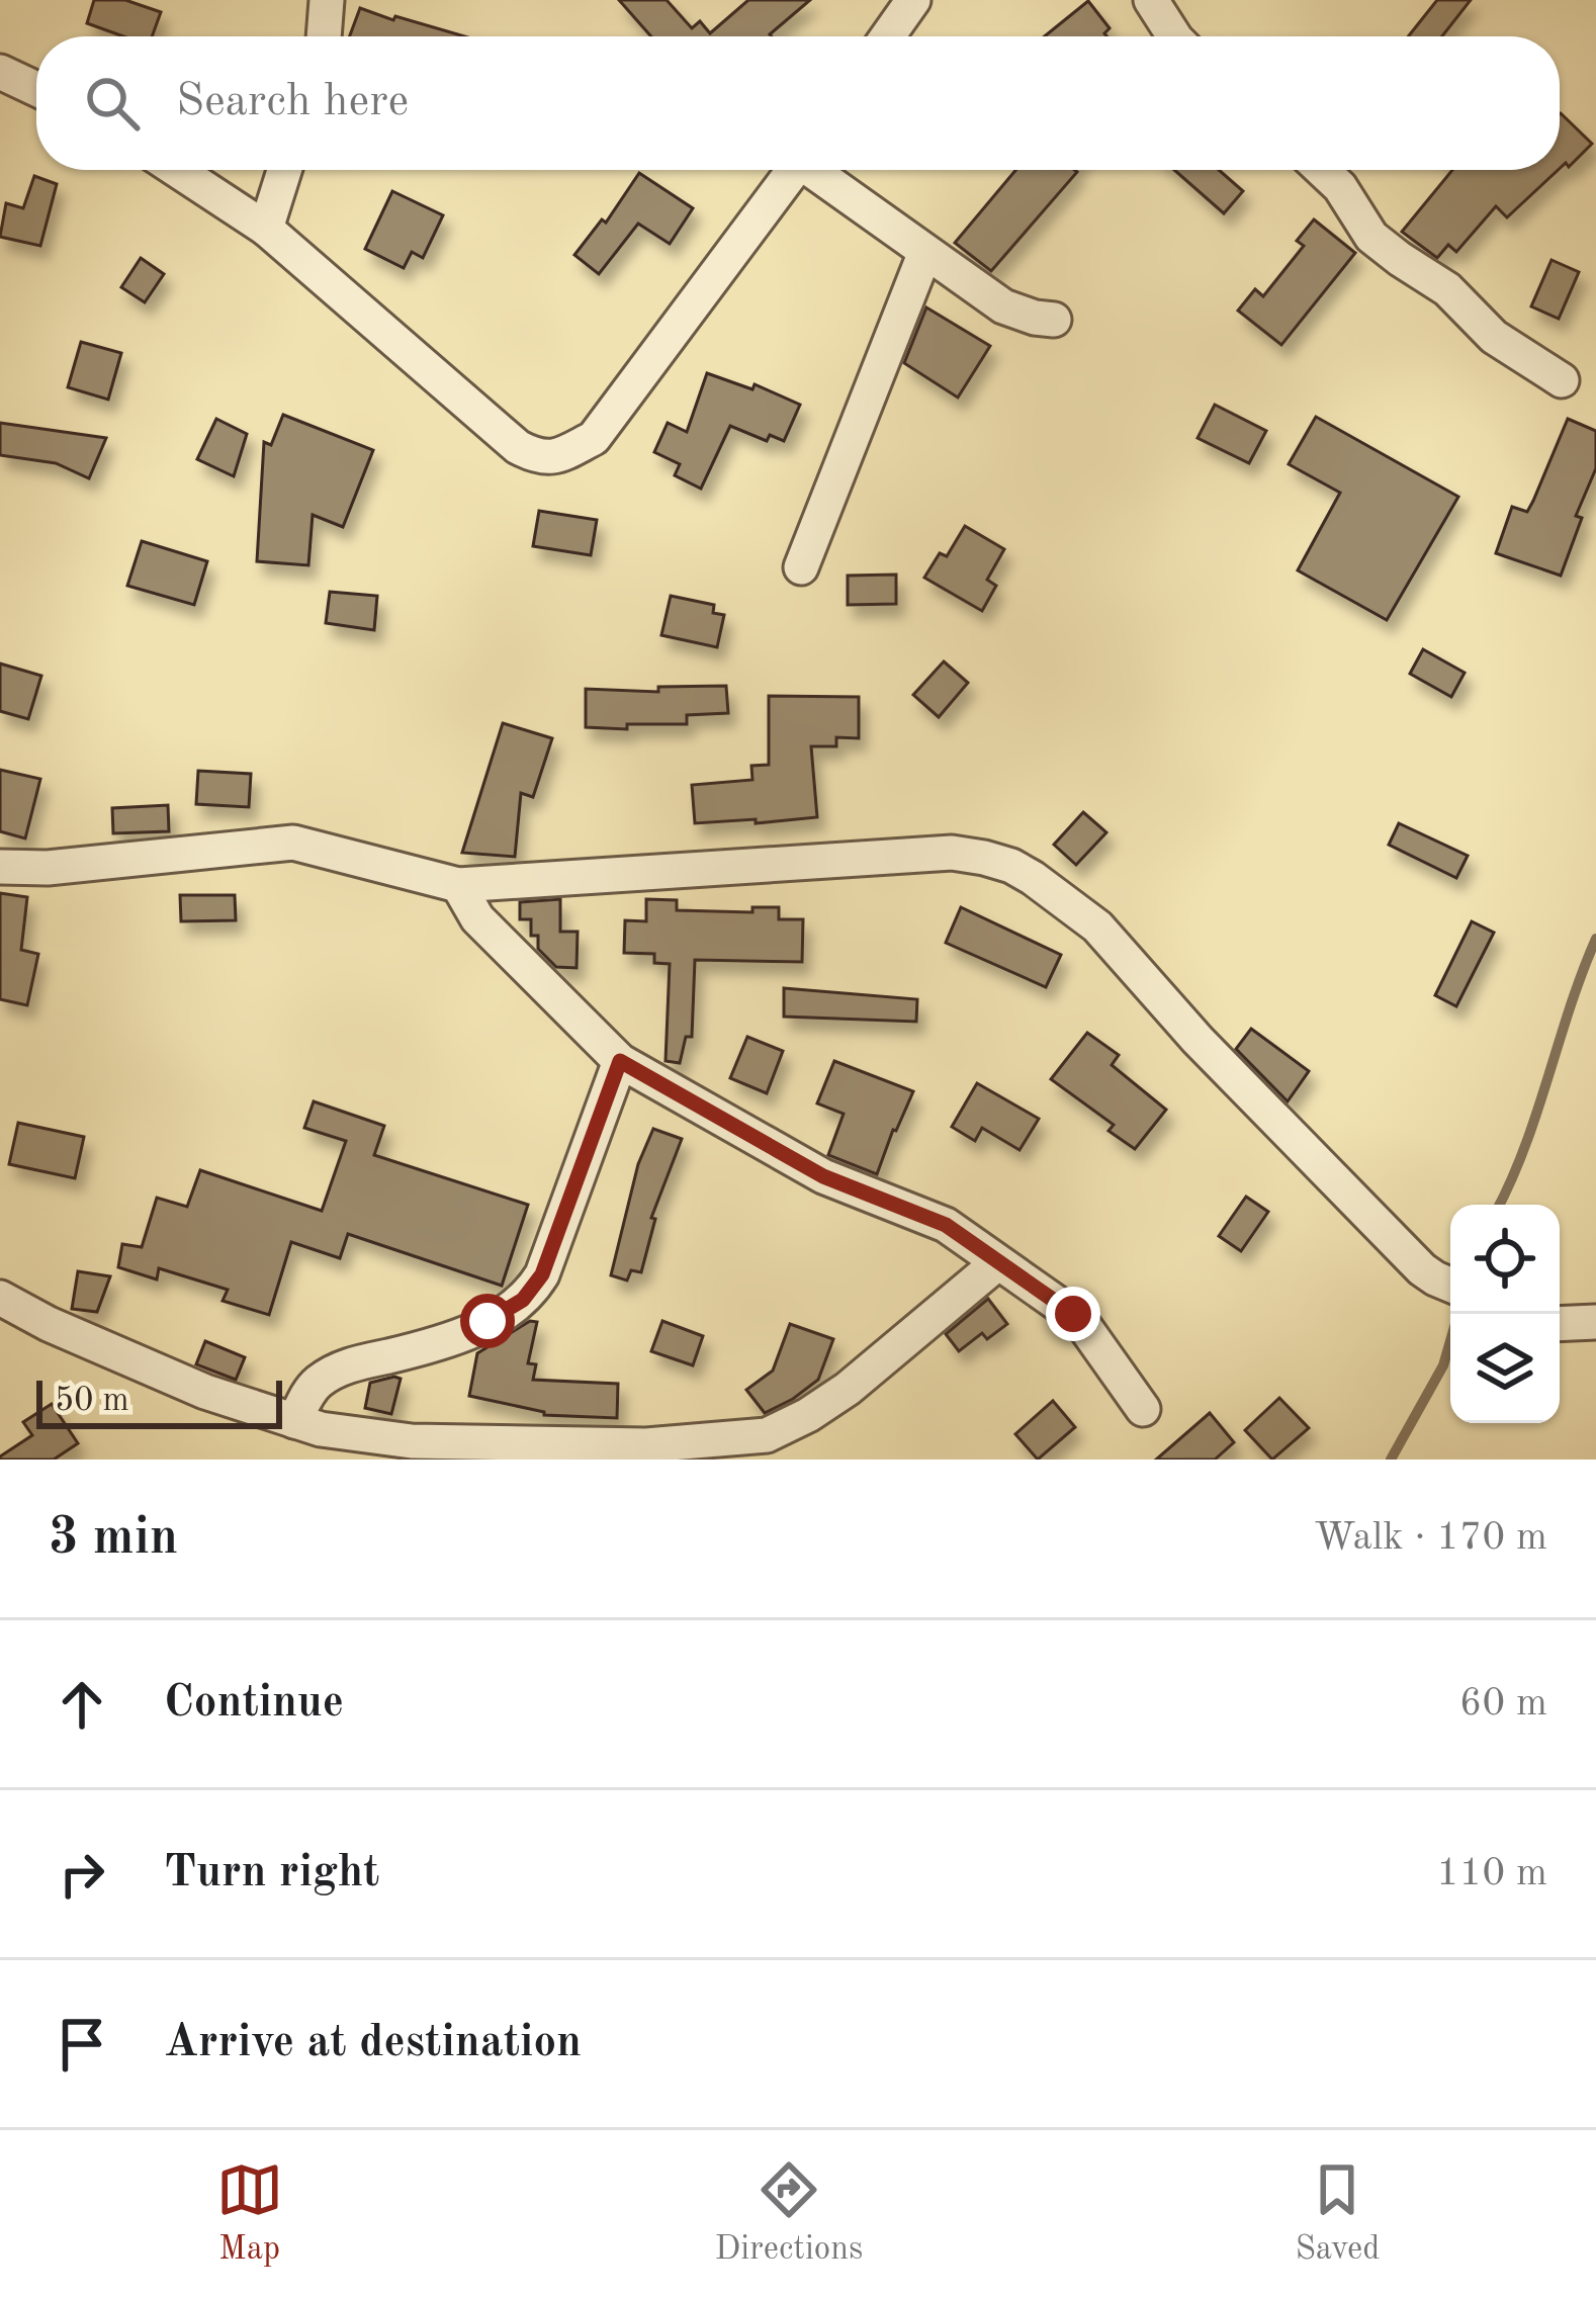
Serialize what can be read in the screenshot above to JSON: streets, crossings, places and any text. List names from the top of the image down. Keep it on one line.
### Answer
{"scale_bar":"50 m","page":{"search":"Search here","scale":"50 m","heading":["3 min","Walk · 170 m"],"list":[["Continue","60 m"],["Turn right","110 m"],"Arrive at destination"],"nav":["Map","Directions","Saved"]}}
